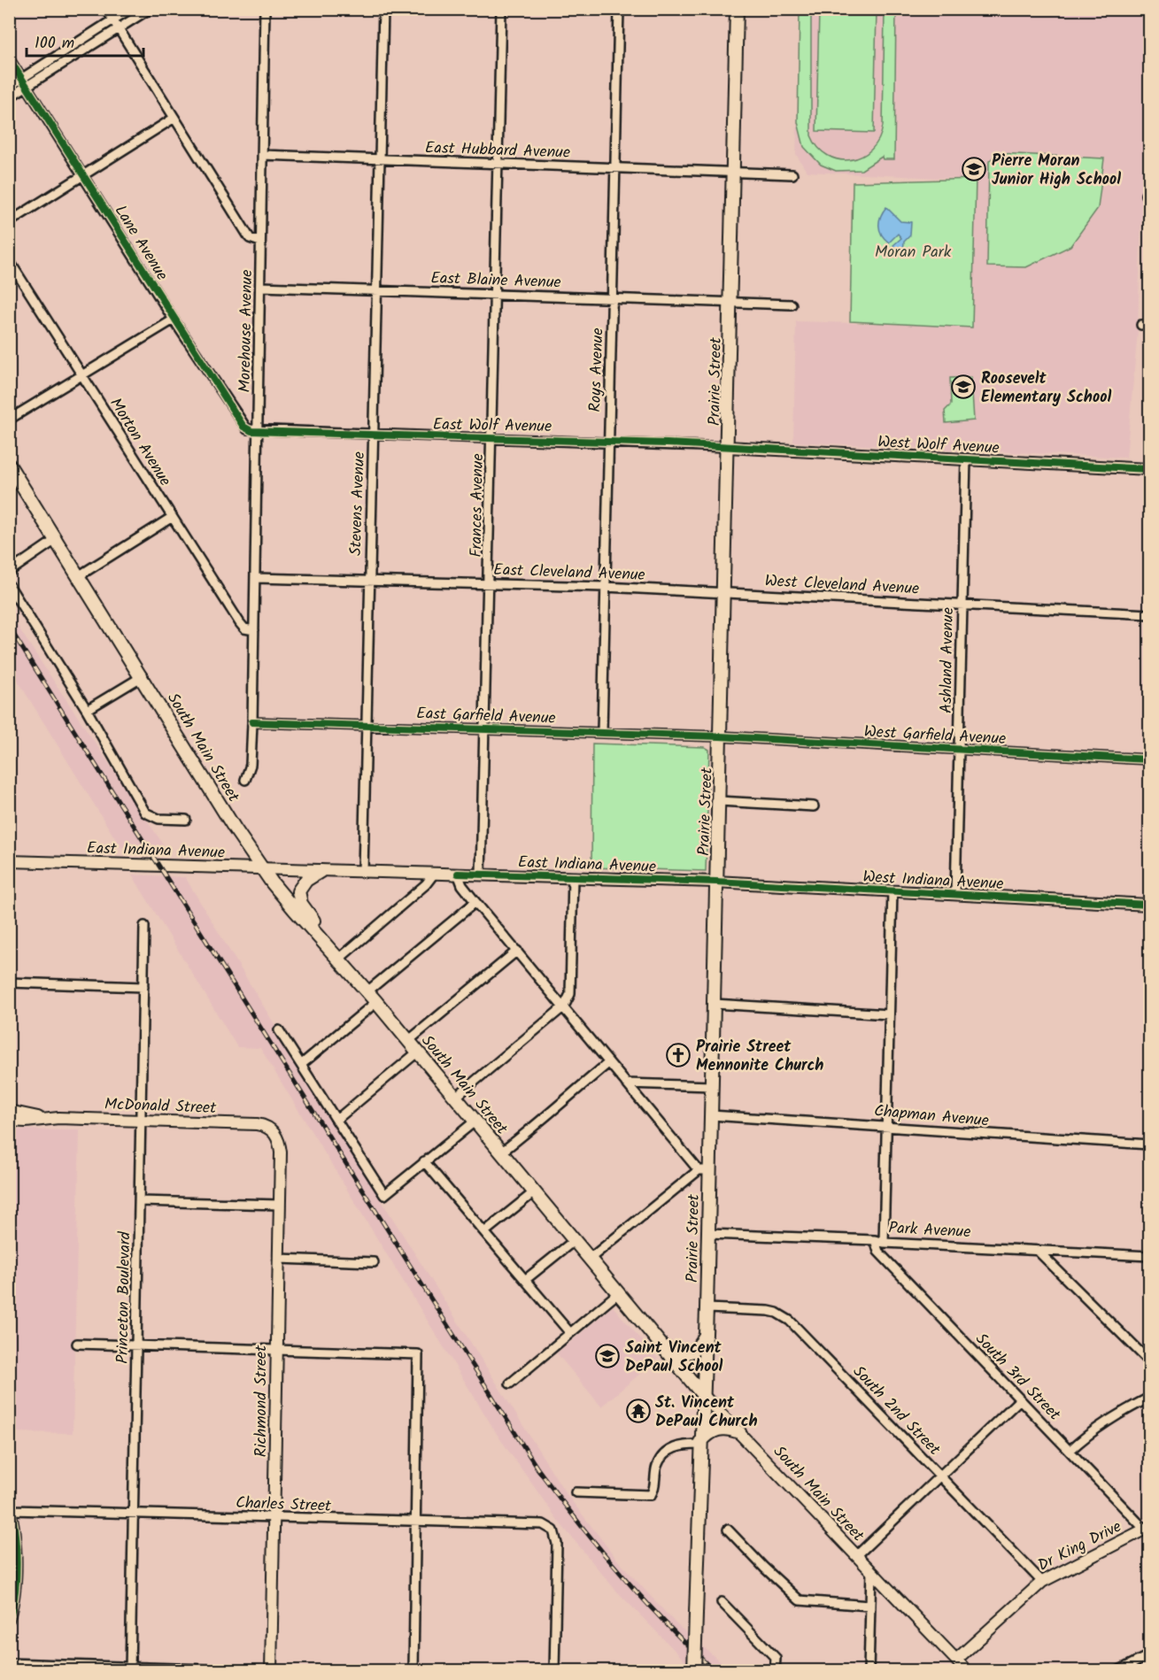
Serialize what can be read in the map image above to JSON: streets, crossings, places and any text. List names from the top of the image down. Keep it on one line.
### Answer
{"streets":{"main road":["Prairie Street","South Main Street"],"street":["East Hubbard Avenue","Lane Avenue","East Blaine Avenue","Morehouse Avenue","Roys Avenue","East Wolf Avenue","Morton Avenue","West Wolf Avenue","Stevens Avenue","Frances Avenue","East Cleveland Avenue","West Cleveland Avenue","Ashland Avenue","East Garfield Avenue","West Garfield Avenue","East Indiana Avenue","West Indiana Avenue","McDonald Street","Chapman Avenue","Park Avenue","Princeton Boulevard","South 3rd Street","Richmond Street","South 2nd Street","Charles Street","Dr King Drive"]},"crossings":[["East Hubbard Avenue","Morehouse Avenue"],["East Hubbard Avenue","Roys Avenue"],["East Hubbard Avenue","Prairie Street"],["East Hubbard Avenue","Stevens Avenue"],["East Hubbard Avenue","Frances Avenue"],["Lane Avenue","Morehouse Avenue"],["Lane Avenue","East Wolf Avenue"],["East Blaine Avenue","Morehouse Avenue"],["East Blaine Avenue","Roys Avenue"],["East Blaine Avenue","Prairie Street"],["East Blaine Avenue","Stevens Avenue"],["East Blaine Avenue","Frances Avenue"],["Morehouse Avenue","East Wolf Avenue"],["Morehouse Avenue","Morton Avenue"],["Morehouse Avenue","East Cleveland Avenue"],["Morehouse Avenue","East Garfield Avenue"],["Roys Avenue","East Wolf Avenue"],["Roys Avenue","East Cleveland Avenue"],["Roys Avenue","East Garfield Avenue"],["Prairie Street","East Wolf Avenue"],["Prairie Street","West Wolf Avenue"],["Prairie Street","East Cleveland Avenue"],["Prairie Street","West Cleveland Avenue"],["Prairie Street","East Garfield Avenue"],["Prairie Street","West Garfield Avenue"],["Prairie Street","South Main Street"],["Prairie Street","East Indiana Avenue"],["Prairie Street","West Indiana Avenue"],["Prairie Street","Chapman Avenue"],["Prairie Street","Park Avenue"],["Prairie Street","South 2nd Street"],["East Wolf Avenue","West Wolf Avenue"],["East Wolf Avenue","Stevens Avenue"],["East Wolf Avenue","Frances Avenue"],["West Wolf Avenue","Ashland Avenue"],["Stevens Avenue","East Cleveland Avenue"],["Stevens Avenue","East Garfield Avenue"],["Stevens Avenue","East Indiana Avenue"],["Frances Avenue","East Cleveland Avenue"],["Frances Avenue","East Garfield Avenue"],["Frances Avenue","East Indiana Avenue"],["East Cleveland Avenue","West Cleveland Avenue"],["West Cleveland Avenue","Ashland Avenue"],["Ashland Avenue","West Garfield Avenue"],["Ashland Avenue","West Indiana Avenue"],["East Garfield Avenue","West Garfield Avenue"],["South Main Street","East Indiana Avenue"],["South Main Street","Dr King Drive"],["East Indiana Avenue","West Indiana Avenue"],["McDonald Street","Princeton Boulevard"],["McDonald Street","Richmond Street"],["Park Avenue","South 3rd Street"],["Princeton Boulevard","Charles Street"],["South 3rd Street","Dr King Drive"],["Richmond Street","Charles Street"],["South 2nd Street","Dr King Drive"]],"parks":["Moran Park"],"places":{"school or university":["Pierre Moran Junior High School","Roosevelt Elementary School","Saint Vincent DePaul School"],"church":["Prairie Street Mennonite Church"],"temple":["St. Vincent DePaul Church"]},"scale_bar":"100 m"}
